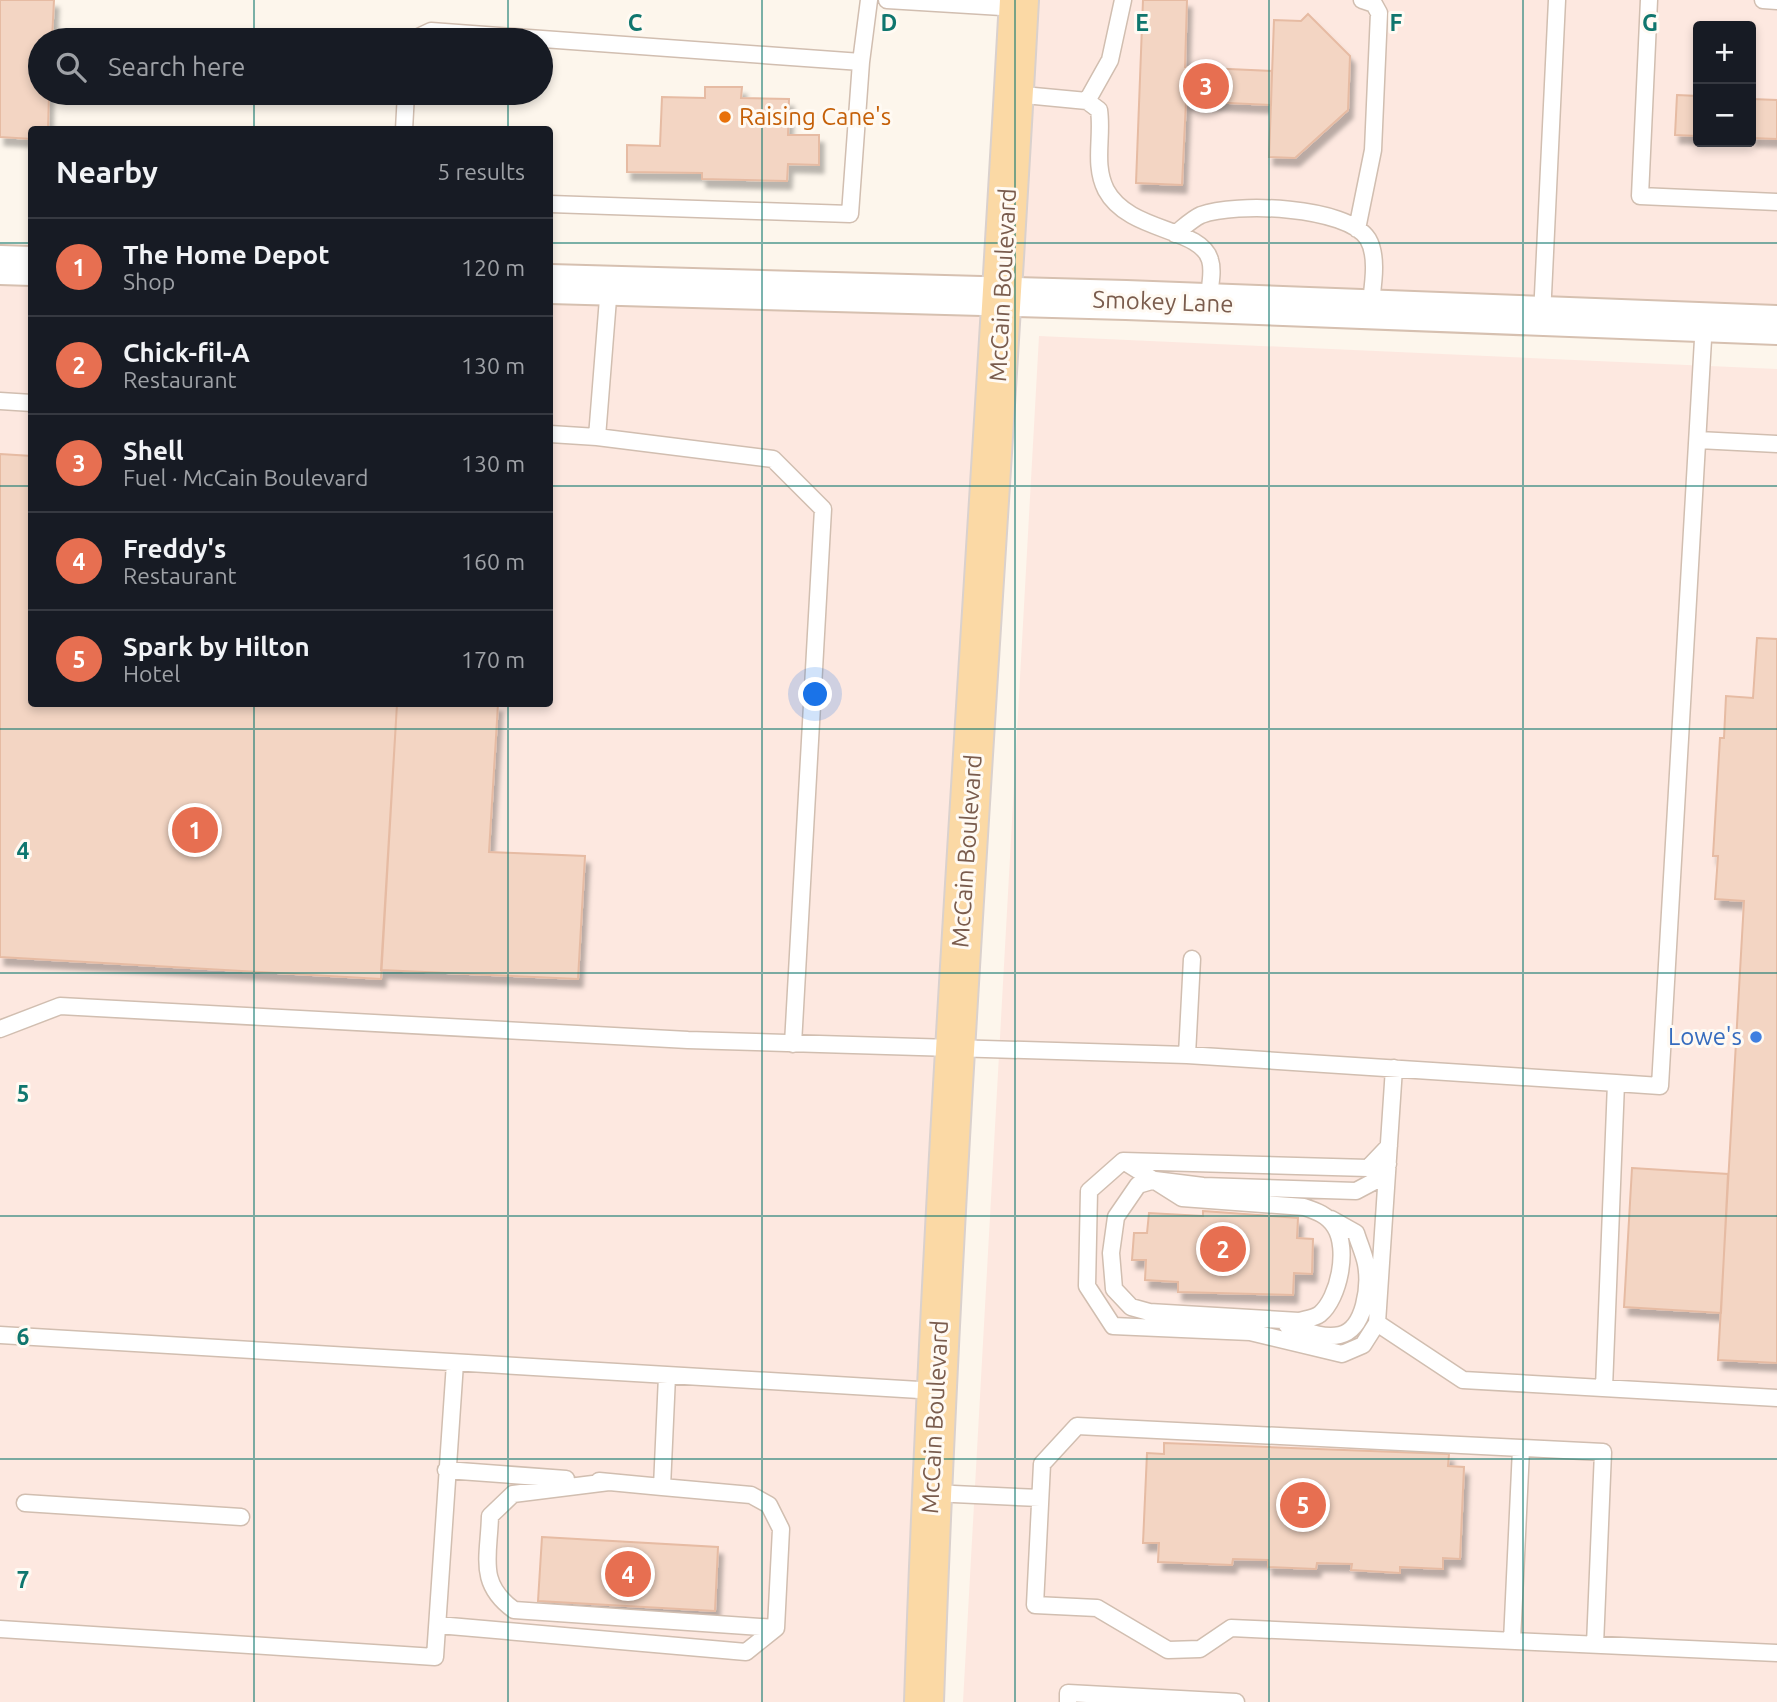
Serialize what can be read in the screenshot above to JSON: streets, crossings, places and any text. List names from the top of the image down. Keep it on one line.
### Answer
{"streets":{"main road":["McCain Boulevard"],"street":["Smokey Lane"]},"crossings":[["McCain Boulevard","Smokey Lane"]],"places":["Raising Cane's","Lowe's"],"page":{"map_buttons":["+","−"],"search":"Search here","pins":["3","1","2","5","4"],"heading":["Nearby","5 results"],"list":[{"mark":"1","name":"The Home Depot","note":"Shop","value":"120 m"},{"mark":"2","name":"Chick-fil-A","note":"Restaurant","value":"130 m"},{"mark":"3","name":"Shell","note":"Fuel · McCain Boulevard","value":"130 m"},{"mark":"4","name":"Freddy's","note":"Restaurant","value":"160 m"},{"mark":"5","name":"Spark by Hilton","note":"Hotel","value":"170 m"}]},"grid":{"columns":["C","D","E","F","G"],"rows":["4","5","6","7"]}}
